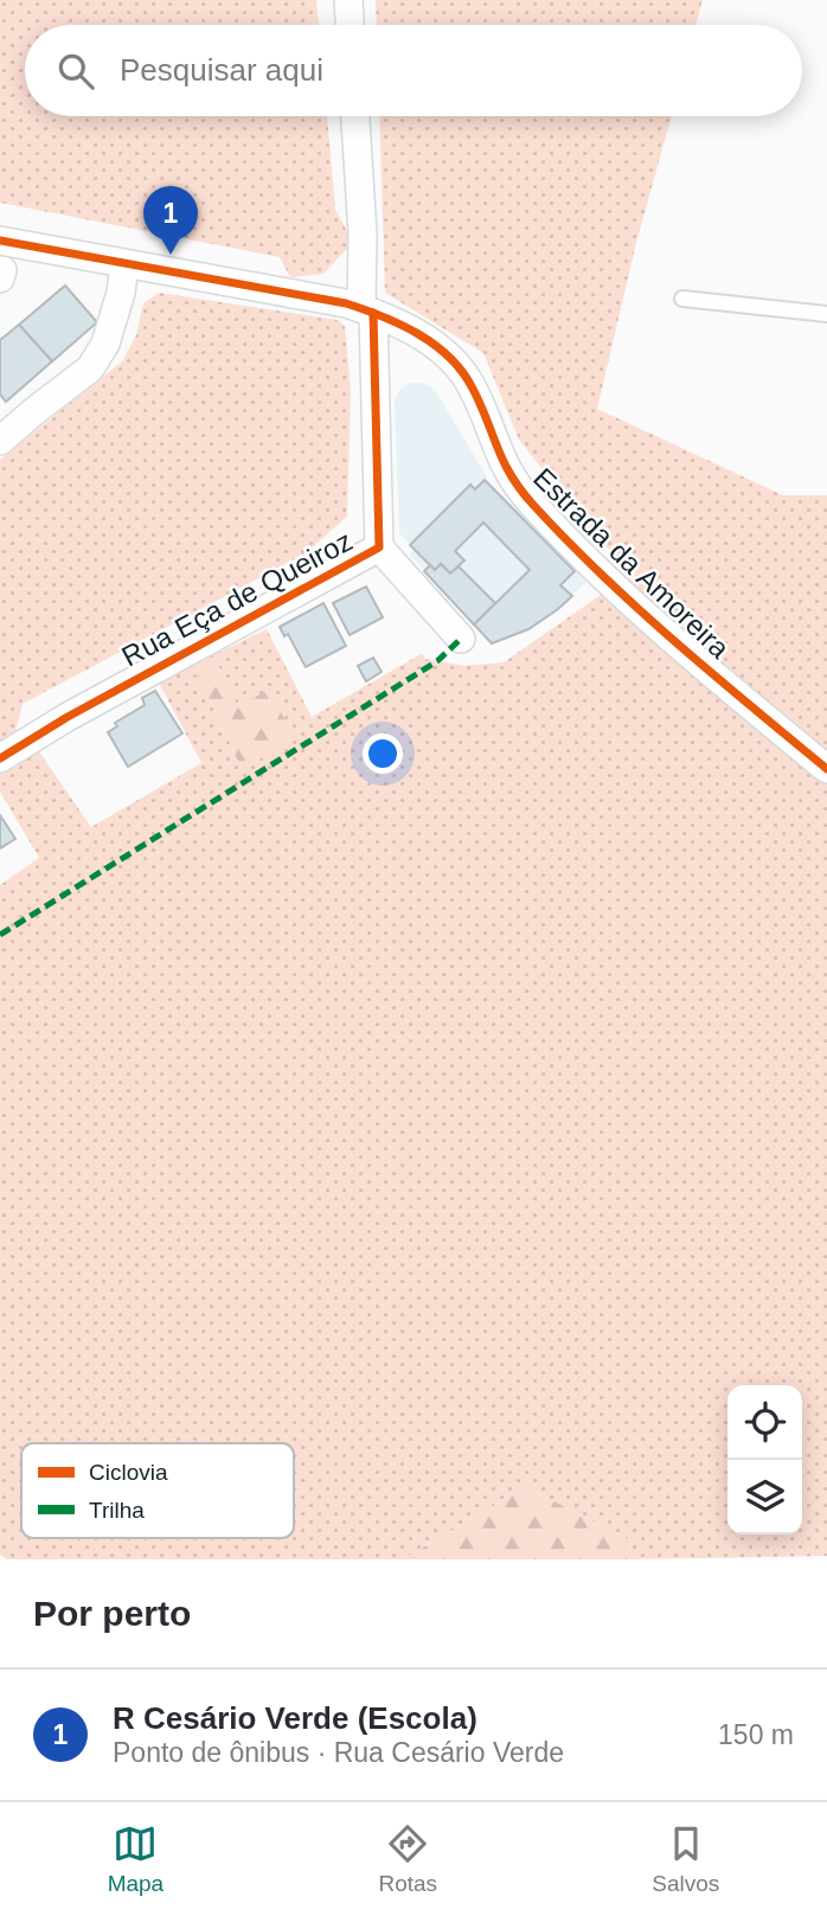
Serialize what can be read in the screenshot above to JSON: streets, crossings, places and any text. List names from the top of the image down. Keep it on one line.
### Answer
{"streets":{"street":["Estrada da Amoreira","Rua Eça de Queiroz"]},"crossings":[["Estrada da Amoreira","Rua Eça de Queiroz"]],"legend":["Ciclovia","Trilha"],"page":{"search":"Pesquisar aqui","pins":"1","heading":"Por perto","list":[{"mark":"1","name":"R Cesário Verde (Escola)","note":"Ponto de ônibus · Rua Cesário Verde","value":"150 m"}],"nav":["Mapa","Rotas","Salvos"]}}
